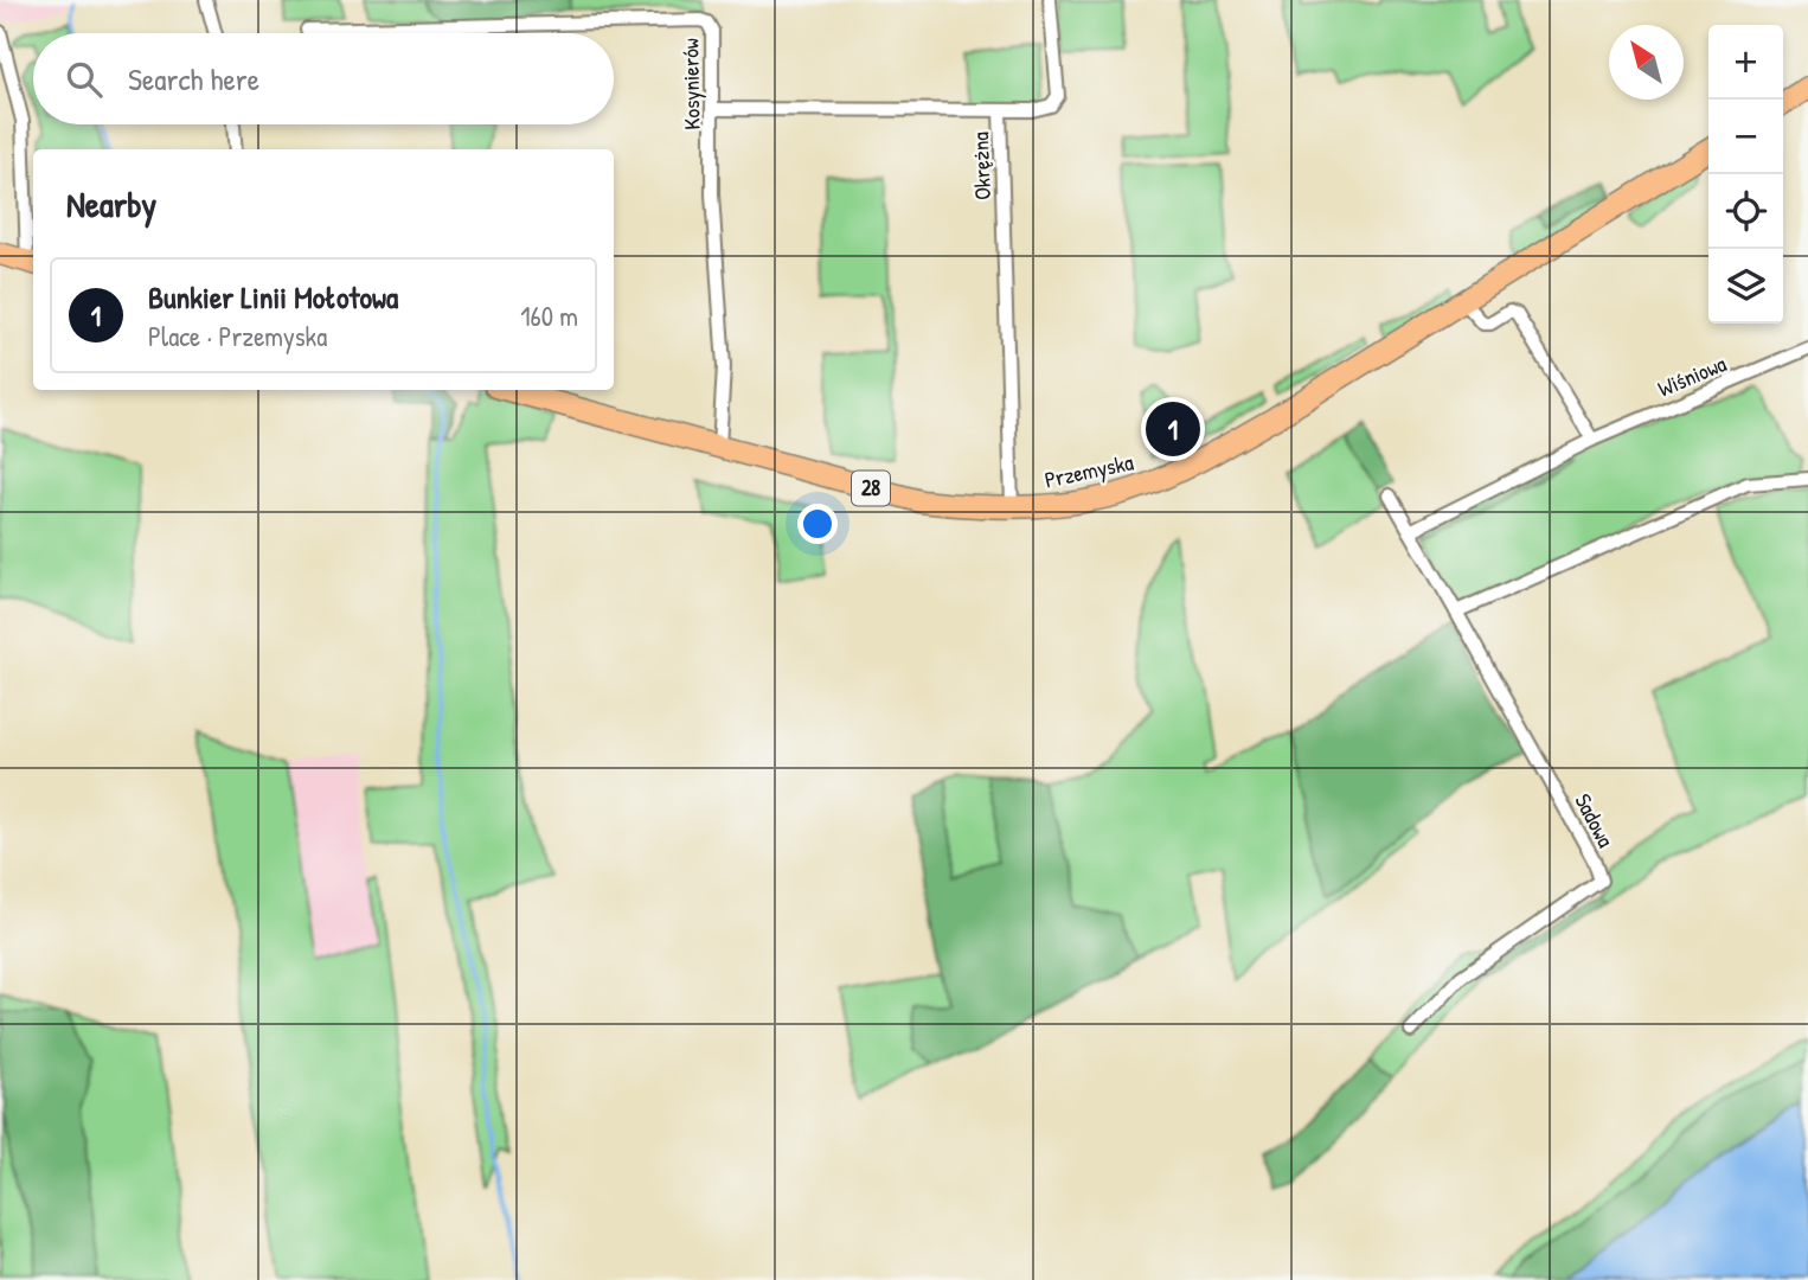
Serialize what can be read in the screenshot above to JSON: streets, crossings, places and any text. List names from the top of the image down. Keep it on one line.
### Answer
{"streets":{"main road":["Przemyska","28"],"street":["Kosynierów","Okrężna","Wiśniowa","Sadowa"]},"crossings":[["Kosynierów","Okrężna"],["Kosynierów","Przemyska"],["Okrężna","Przemyska"],["Wiśniowa","Sadowa"]],"north":"top left","page":{"map_buttons":["+","−"],"search":"Search here","heading":"Nearby","list":[{"mark":"1","name":"Bunkier Linii Mołotowa","note":"Place · Przemyska","value":"160 m"}],"pins":"1"}}
